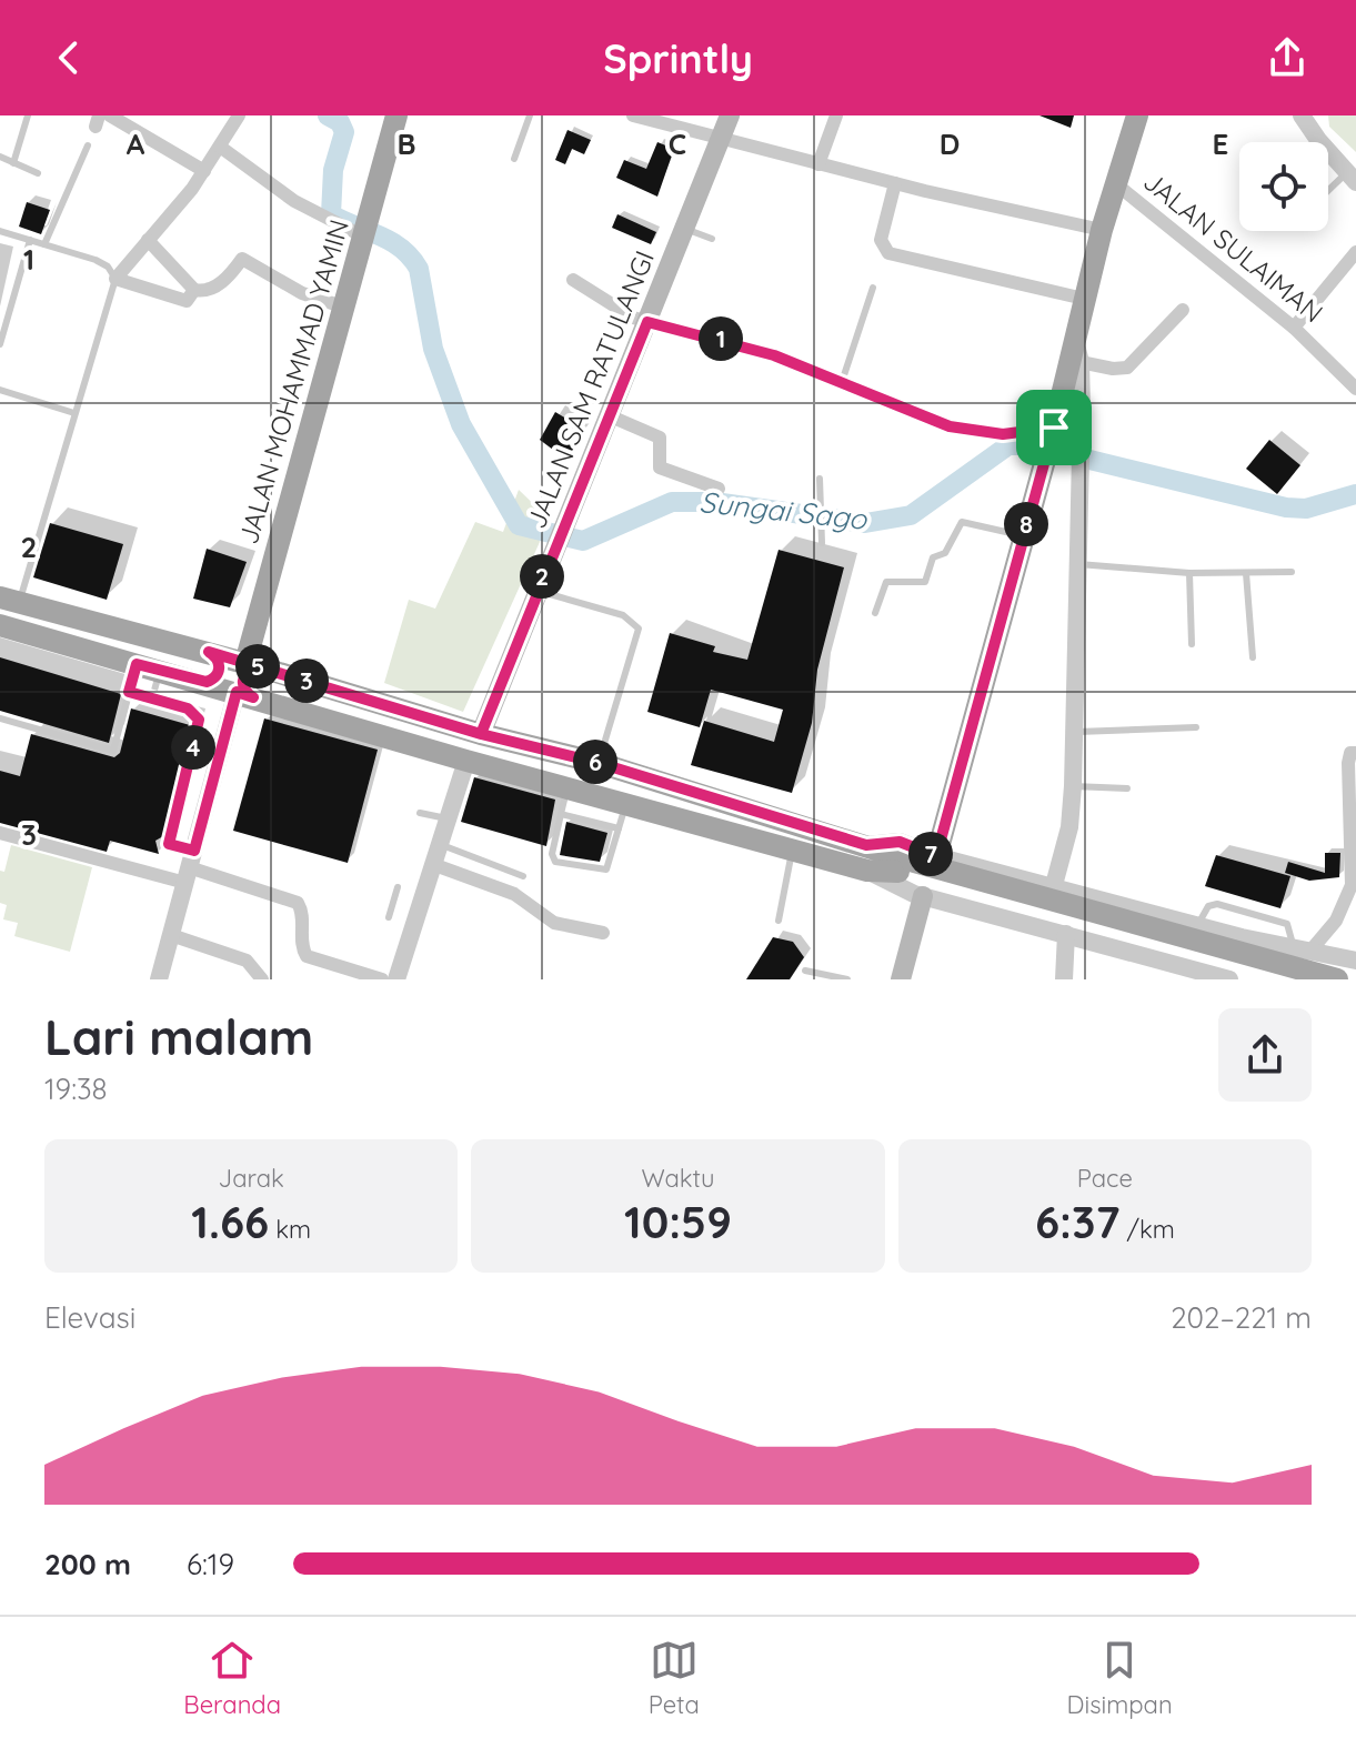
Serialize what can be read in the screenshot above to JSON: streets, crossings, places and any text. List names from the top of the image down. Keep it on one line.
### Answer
{"streets":{"main road":["JALAN MOHAMMAD YAMIN","JALAN SAM RATULANGI"],"street":["JALAN SULAIMAN"]},"water":["Sungai Sago"],"page":{"header":"Sprintly","pins":["1","8","2","5","3","4","6","7"],"heading":["Lari malam","19:38"],"stats":[["Jarak","1.66 km"],["Waktu","10:59"],["Pace","6:37 /km"]],"chart":["Elevasi","202–221 m"],"list":[{"name":"200 m","note":"6:19"}],"tabs":["Beranda","Peta","Disimpan"]},"grid":{"columns":["A","B","C","D","E"],"rows":["1","2","3"]}}
